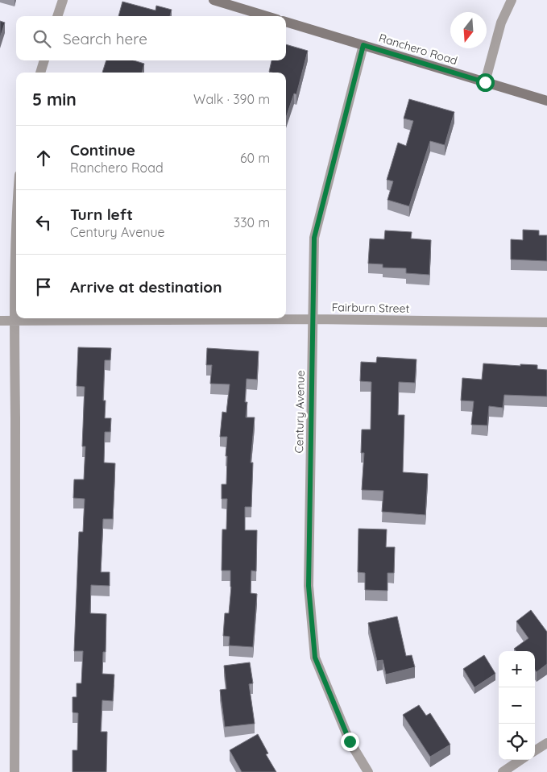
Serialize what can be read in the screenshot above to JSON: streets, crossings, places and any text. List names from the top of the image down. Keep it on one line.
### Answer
{"streets":{"main road":["Ranchero Road"],"street":["Fairburn Street","Century Avenue"]},"crossings":[["Ranchero Road","Century Avenue"],["Fairburn Street","Century Avenue"]],"north":"bottom","page":{"search":"Search here","heading":["5 min","Walk · 390 m"],"list":[["Continue","Ranchero Road","60 m"],["Turn left","Century Avenue","330 m"],"Arrive at destination"],"map_buttons":["+","−"]}}
